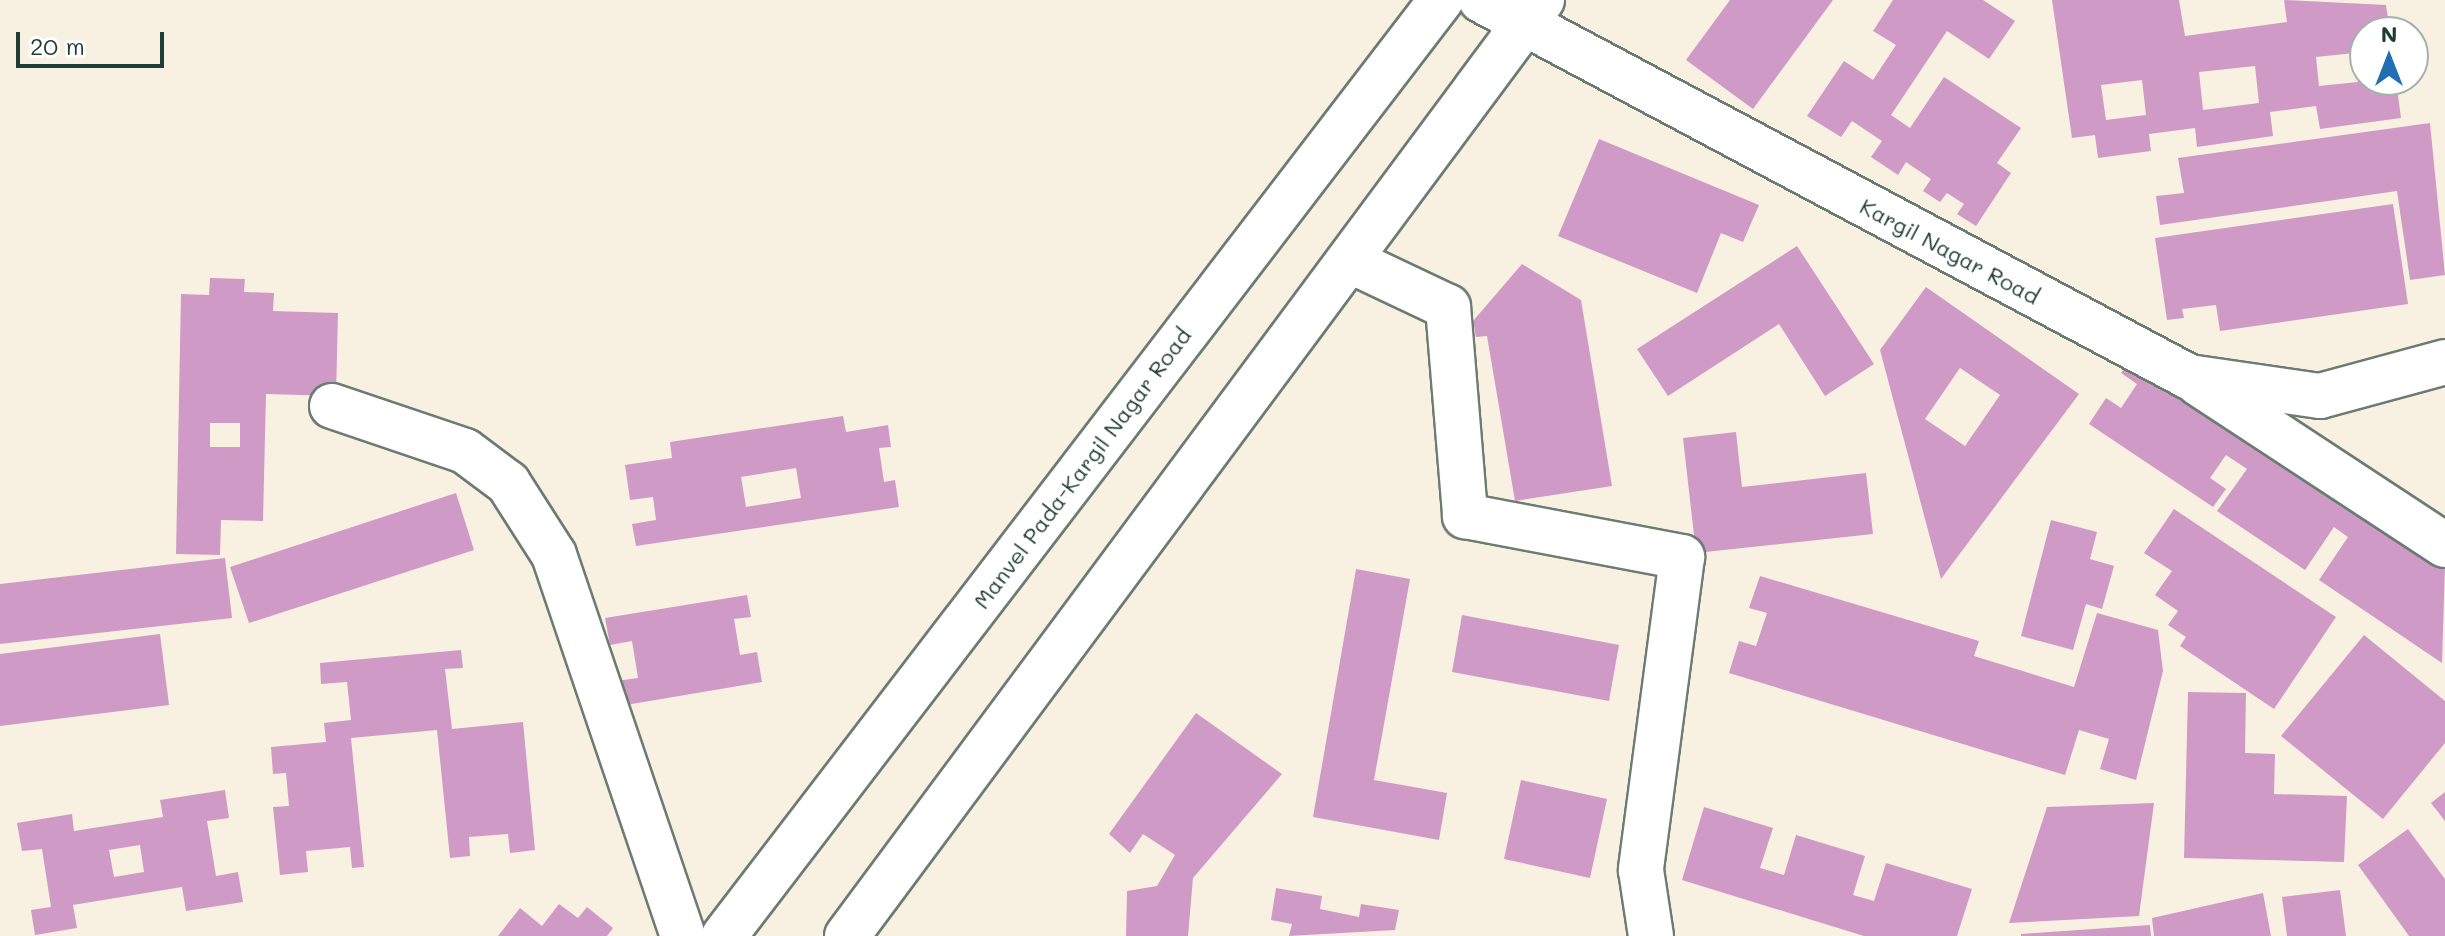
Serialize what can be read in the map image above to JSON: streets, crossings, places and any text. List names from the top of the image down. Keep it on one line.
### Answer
{"streets":{"street":["Kargil Nagar Road","Manvel Pada-Kargil Nagar Road"]},"scale_bar":"20 m","north":"top"}
